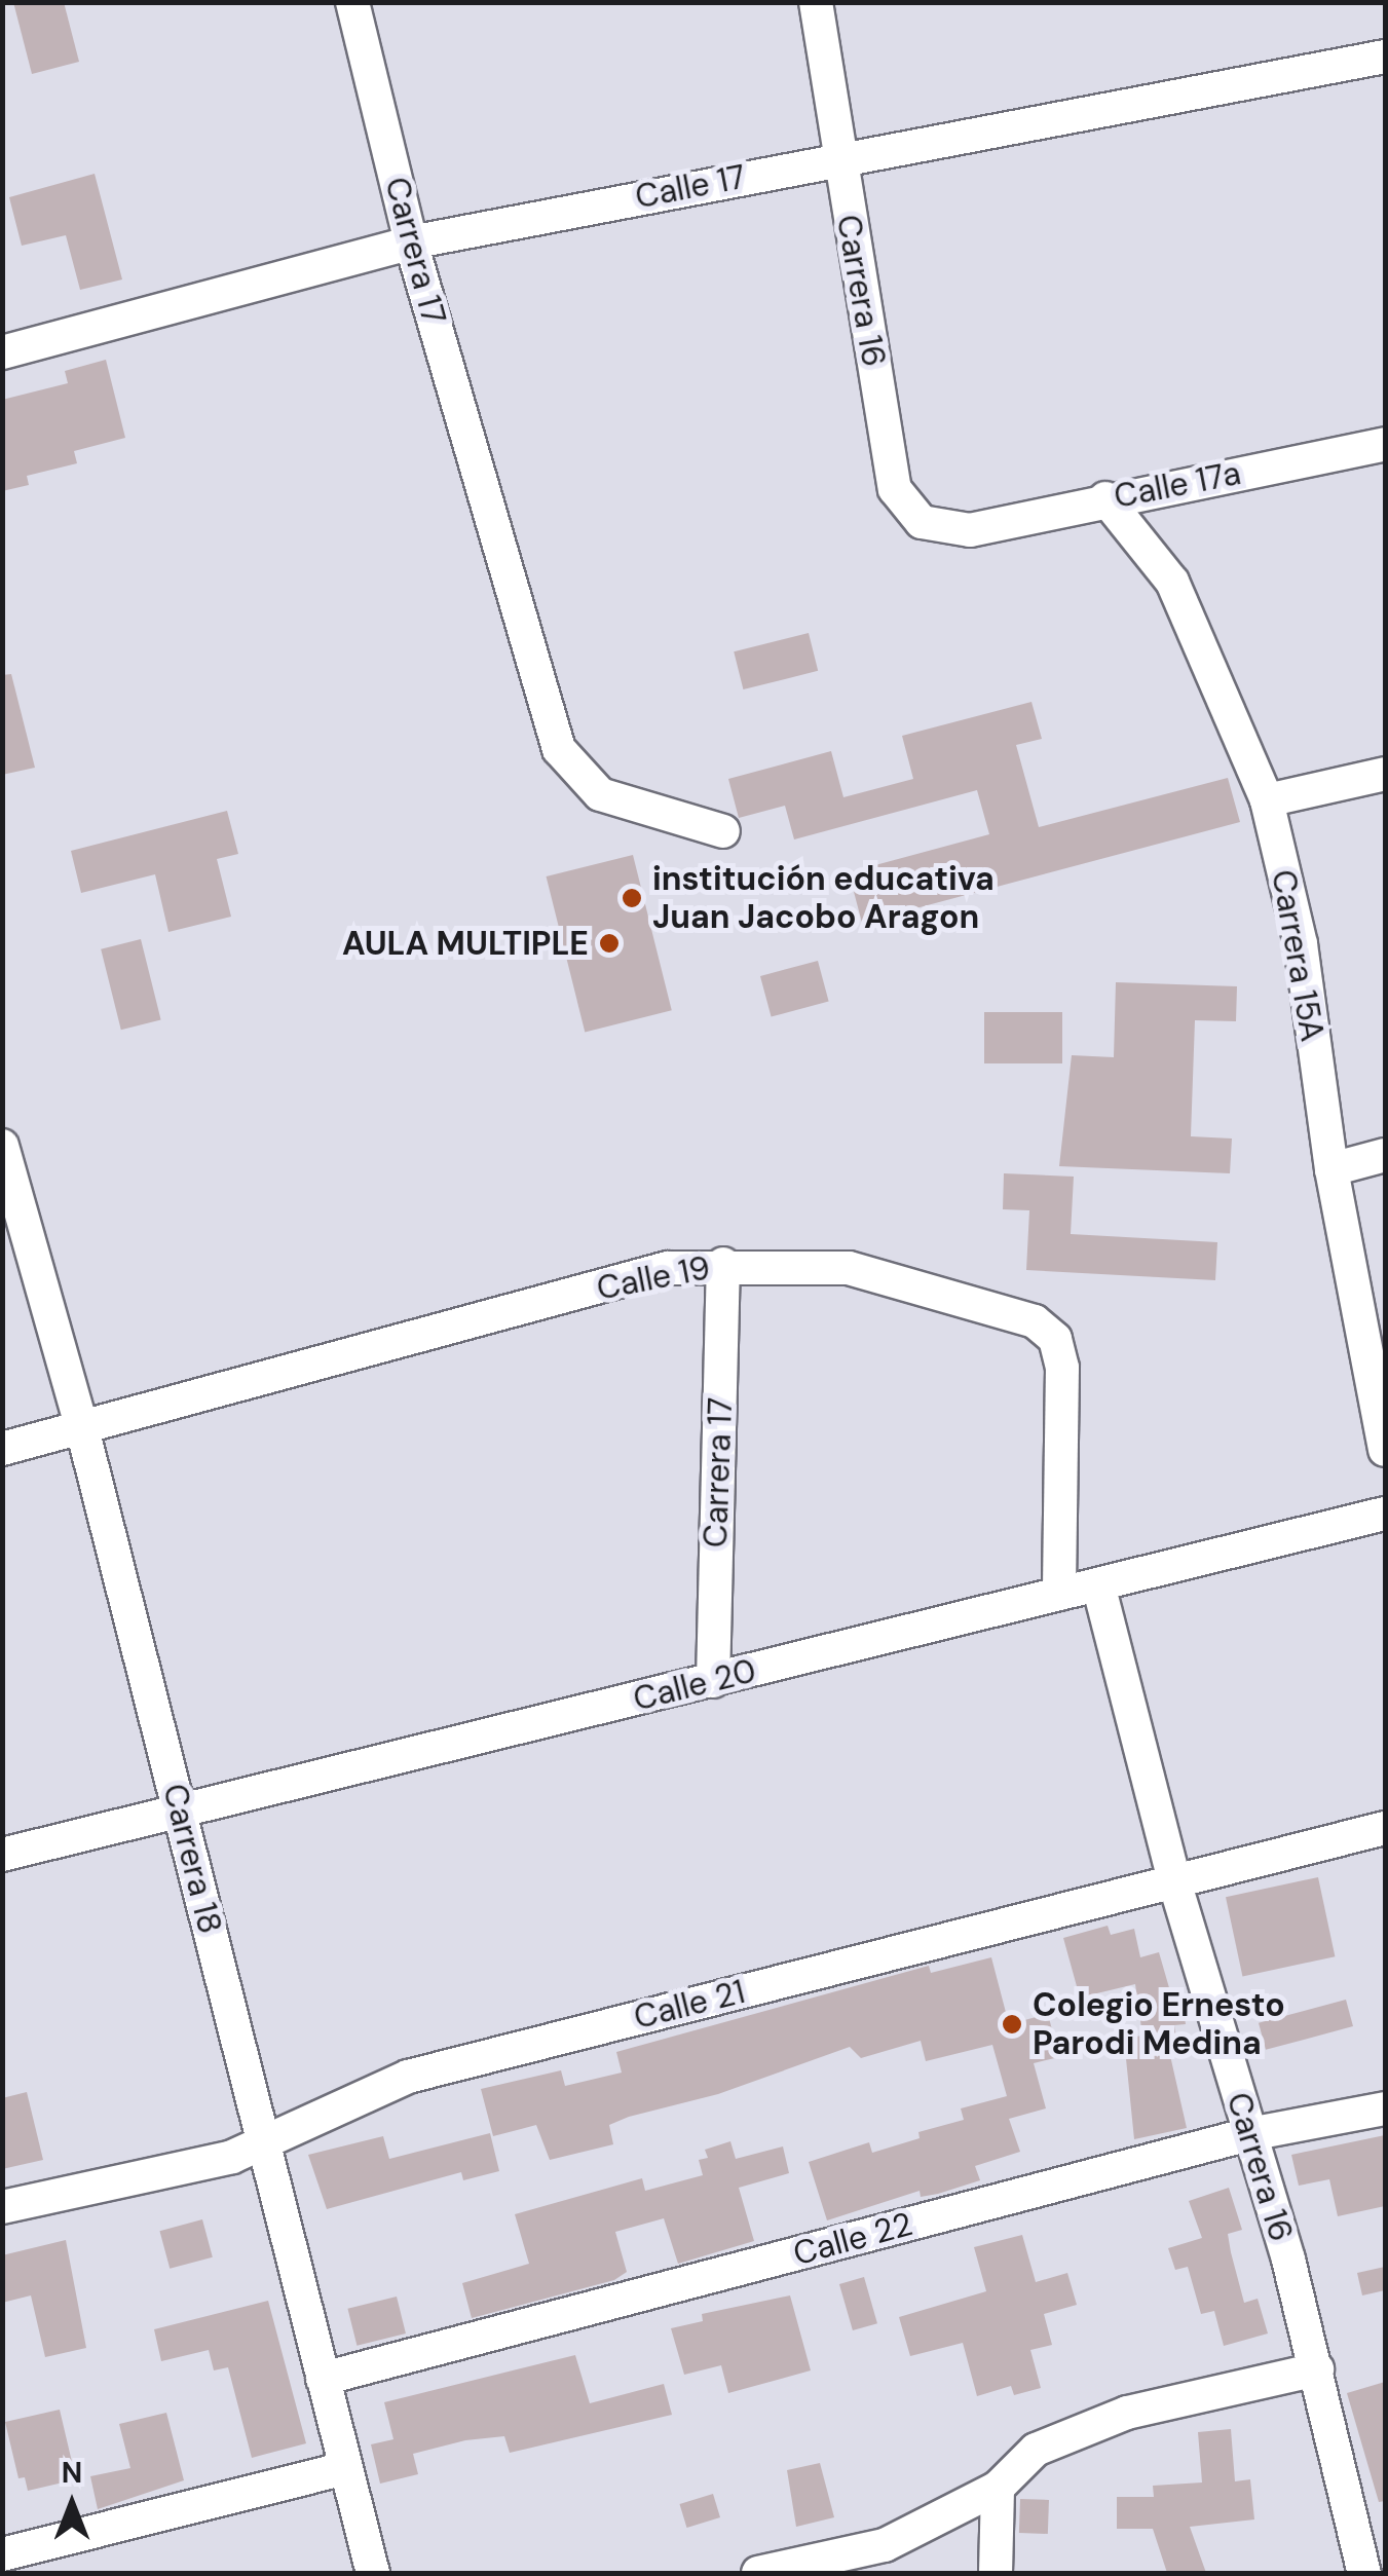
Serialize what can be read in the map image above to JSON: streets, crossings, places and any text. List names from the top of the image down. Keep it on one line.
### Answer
{"streets":{"street":["Calle 17","Carrera 17","Carrera 16","Calle 17a","Carrera 15A","Calle 19","Calle 20","Carrera 18","Calle 21","Calle 22"]},"crossings":[["Calle 17","Carrera 17"],["Calle 17","Carrera 16"],["Carrera 17","Calle 19"],["Carrera 17","Calle 20"],["Carrera 16","Calle 17a"],["Carrera 16","Calle 20"],["Carrera 16","Calle 21"],["Carrera 16","Calle 22"],["Calle 17a","Carrera 15A"],["Calle 19","Calle 20"],["Calle 19","Carrera 18"],["Calle 20","Carrera 18"],["Carrera 18","Calle 21"],["Carrera 18","Calle 22"]],"places":["institución educativa Juan Jacobo Aragon","AULA MULTIPLE","Colegio Ernesto Parodi Medina"],"north":"top"}
